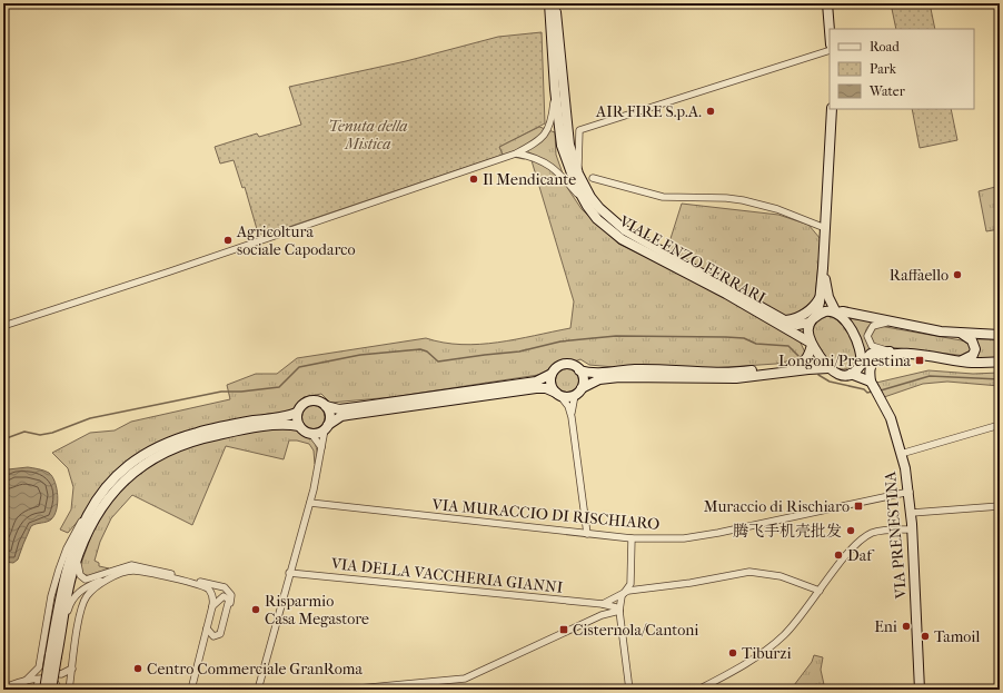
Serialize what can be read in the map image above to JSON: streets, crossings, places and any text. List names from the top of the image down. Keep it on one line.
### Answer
{"streets":{"main road":["VIALE ENZO FERRARI","VIA PRENESTINA"],"street":["VIA MURACCIO DI RISCHIARO","VIA DELLA VACCHERIA GIANNI"]},"crossings":[["VIA MURACCIO DI RISCHIARO","VIA PRENESTINA"]],"parks":["Tenuta della Mistica"],"places":{"other":["AIR FIRE S.p.A.","Il Mendicante","Agricoltura sociale Capodarco","Raffaello","腾飞手机壳批发","Daf","Risparmio Casa Megastore","Eni","Tamoil","Tiburzi","Centro Commerciale GranRoma"],"transit":["Longoni/Prenestina","Muraccio di Rischiaro","Cisternola/Cantoni"]},"legend":["Road","Park","Water"]}
